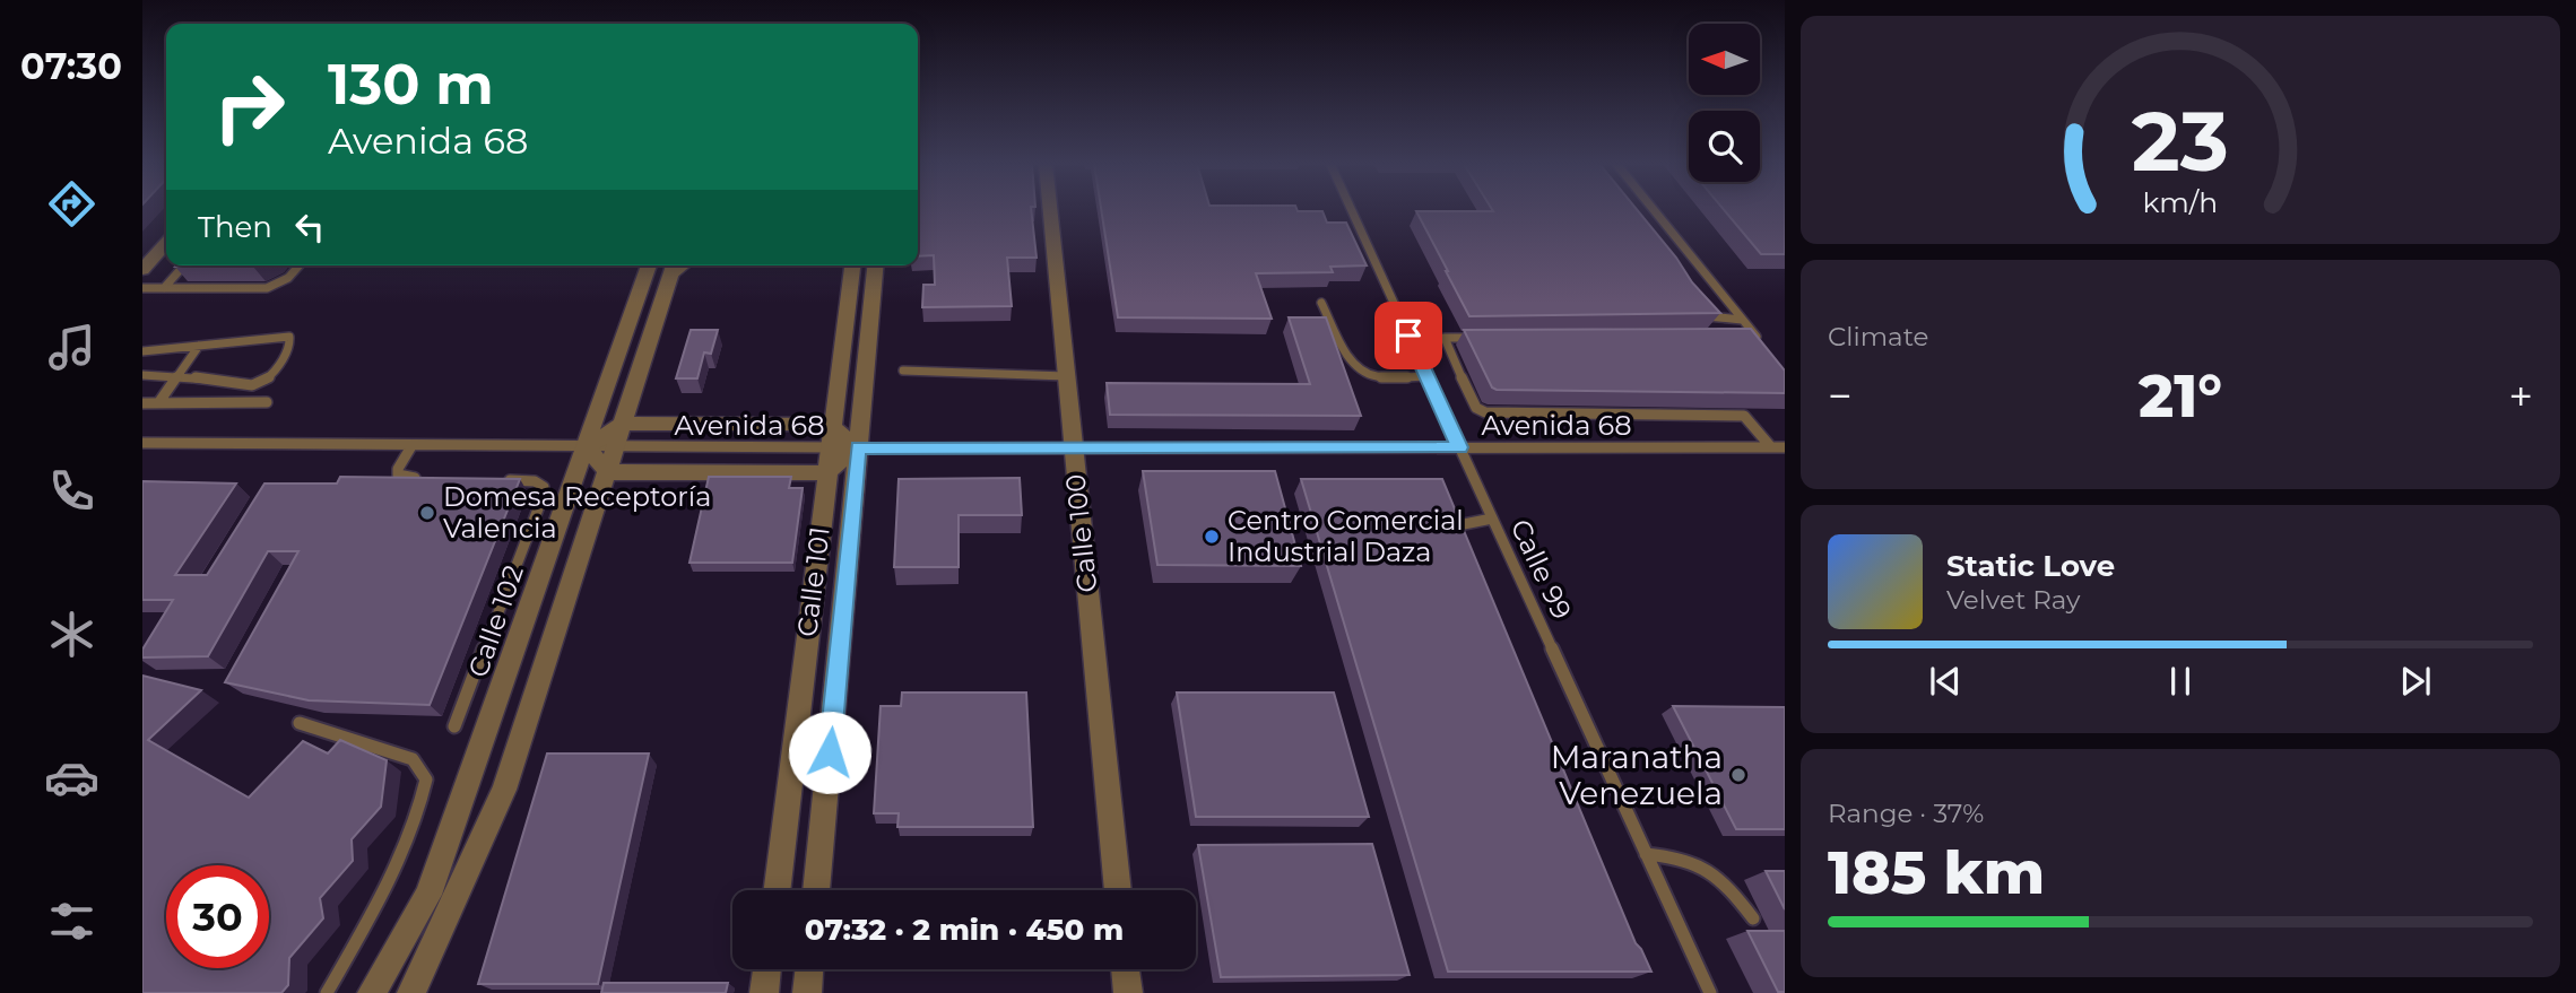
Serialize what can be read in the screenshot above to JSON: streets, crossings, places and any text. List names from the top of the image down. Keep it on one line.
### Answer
{"streets":{"street":["Calle 100","Calle 101","Calle 102"],"lane":["Avenida 68","Calle 99"]},"crossings":[["Avenida 68","Calle 100"],["Avenida 68","Calle 99"],["Avenida 68","Calle 101"],["Avenida 68","Calle 102"]],"places":["Domesa Receptoría Valencia","Centro Comercial Industrial Daza","Maranatha Venezuela"],"north":"left","page":{"tabs":"07:30","turn":["130 m","Avenida 68"],"then":"Then","tile":["Climate",["Range · 37%","185 km"]],"heat":["−","21°","+"],"song":["Static Love","Velvet Ray"],"limit":"30","trip":"07:32 · 2 min · 450 m","gauge":["23","km/h"]}}
